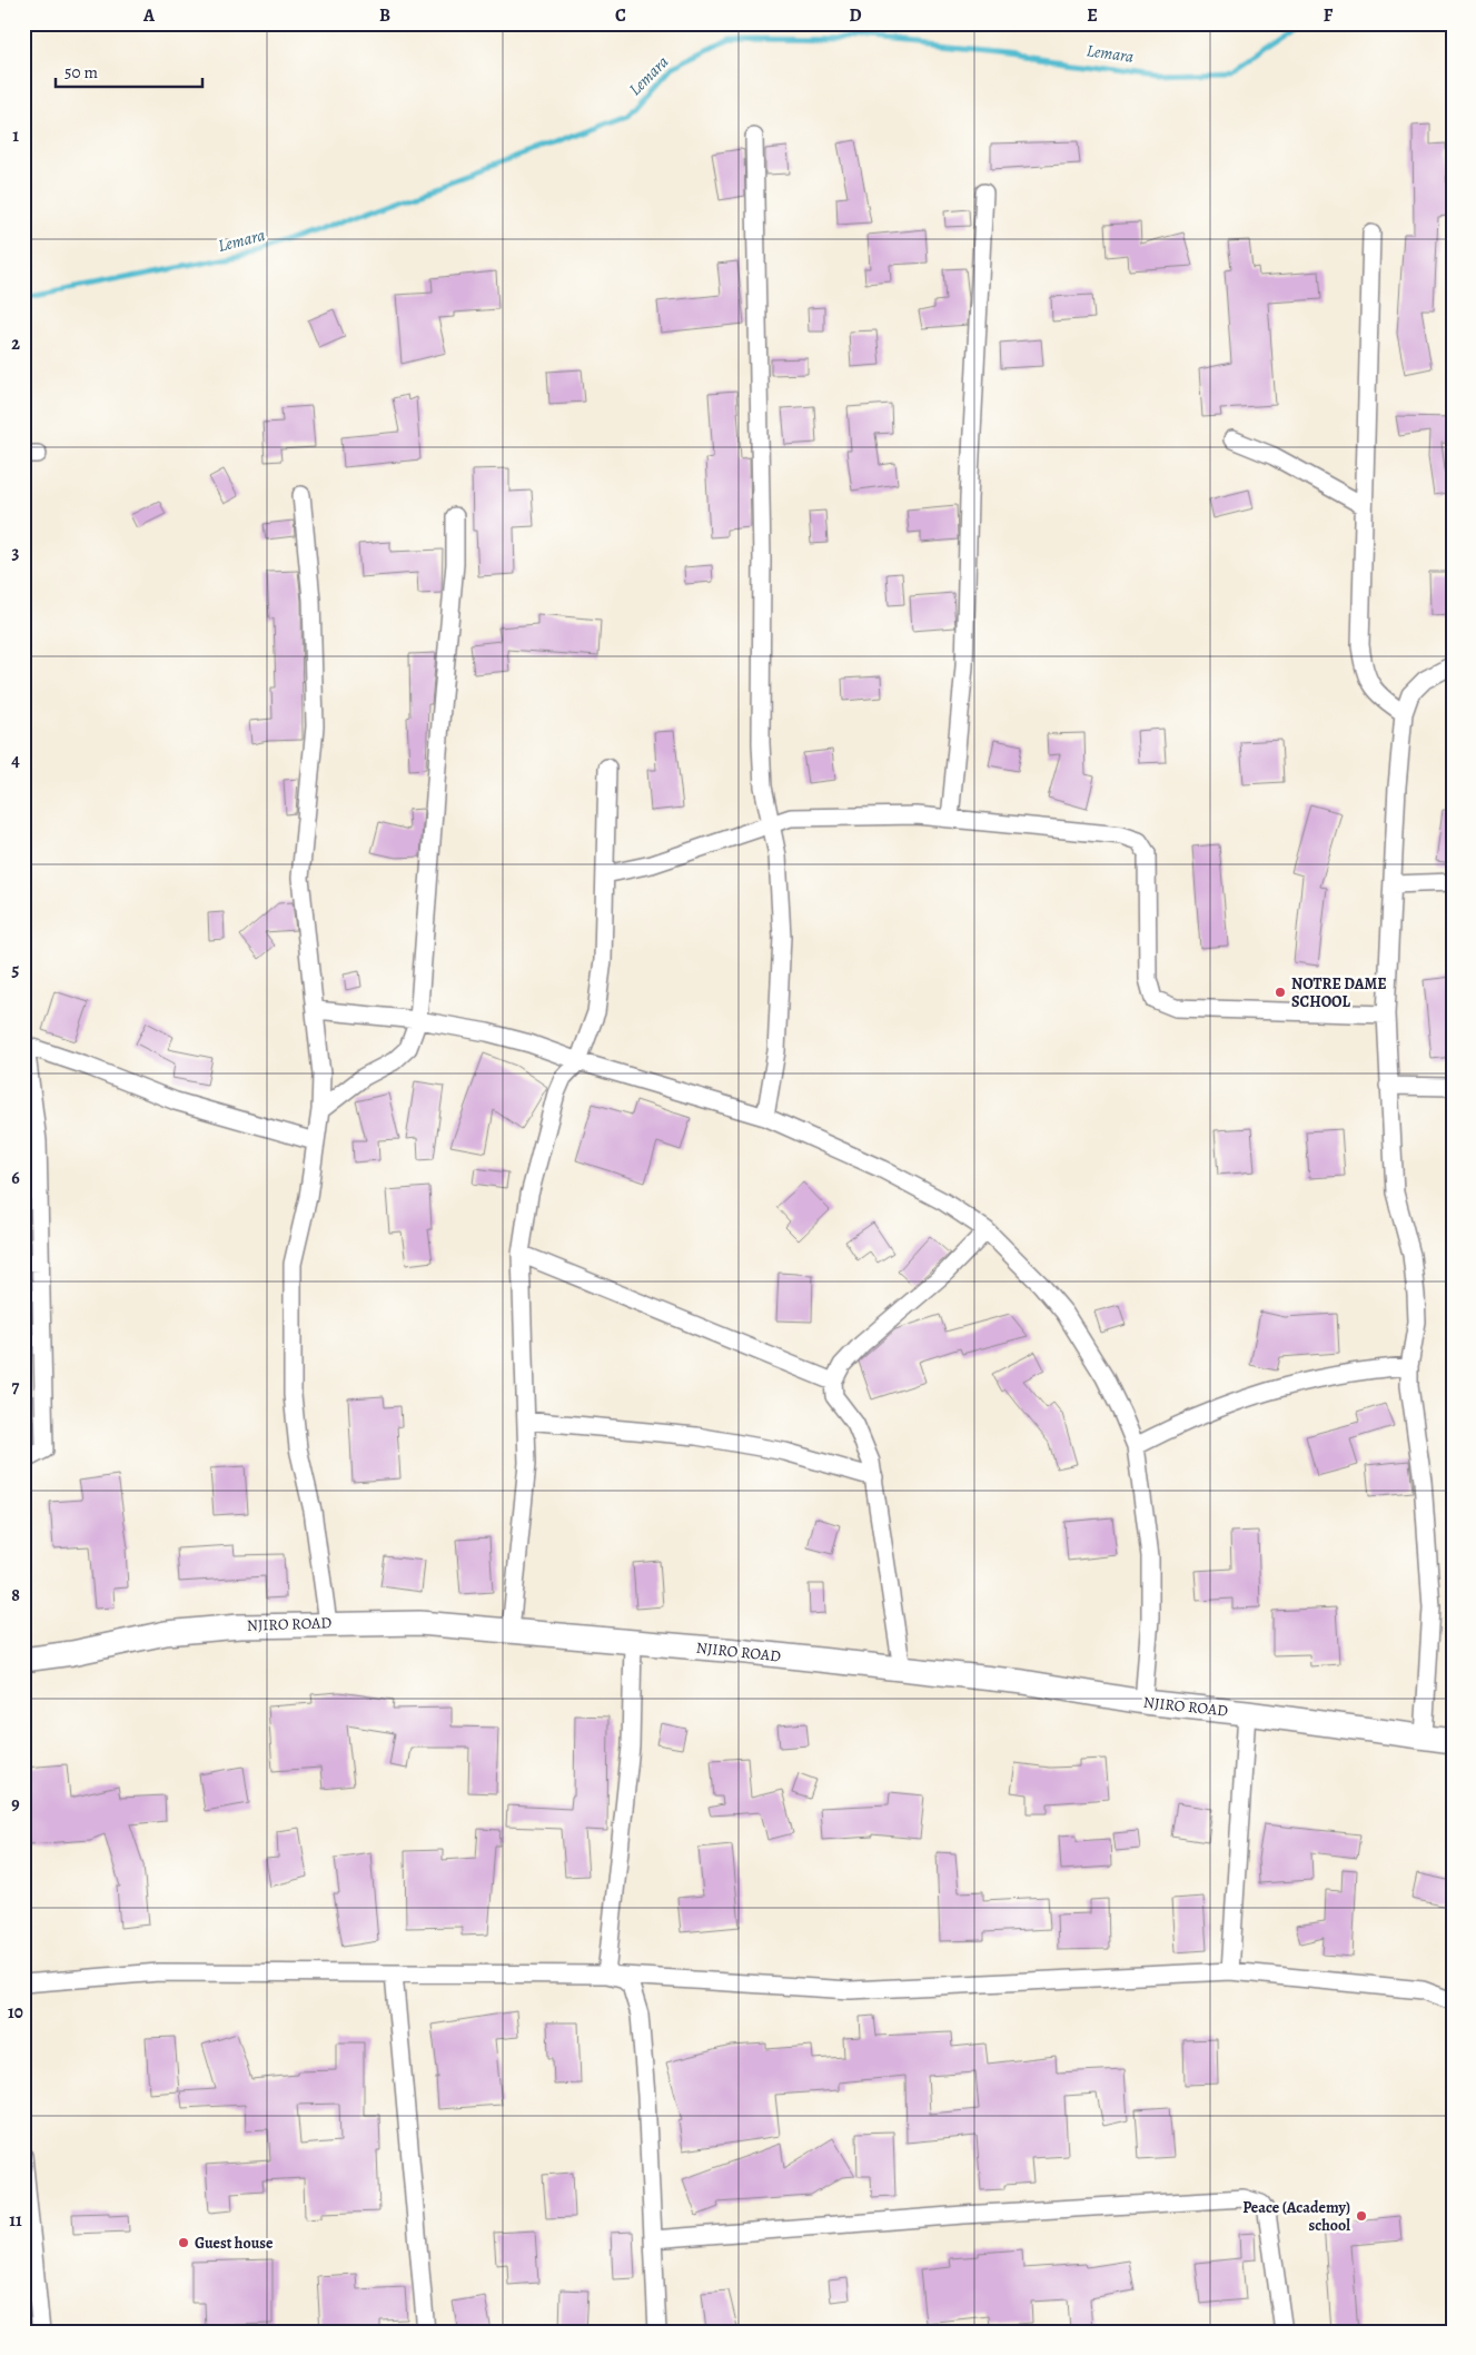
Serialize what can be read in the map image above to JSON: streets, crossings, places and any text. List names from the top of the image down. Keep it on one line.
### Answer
{"streets":{"street":["NJIRO ROAD"]},"water":["Lemara"],"places":["NOTRE DAME SCHOOL","Peace (Academy) school","Guest house"],"scale_bar":"50 m","grid":{"columns":["A","B","C","D","E","F"],"rows":["1","2","3","4","5","6","7","8","9","10","11"]}}
